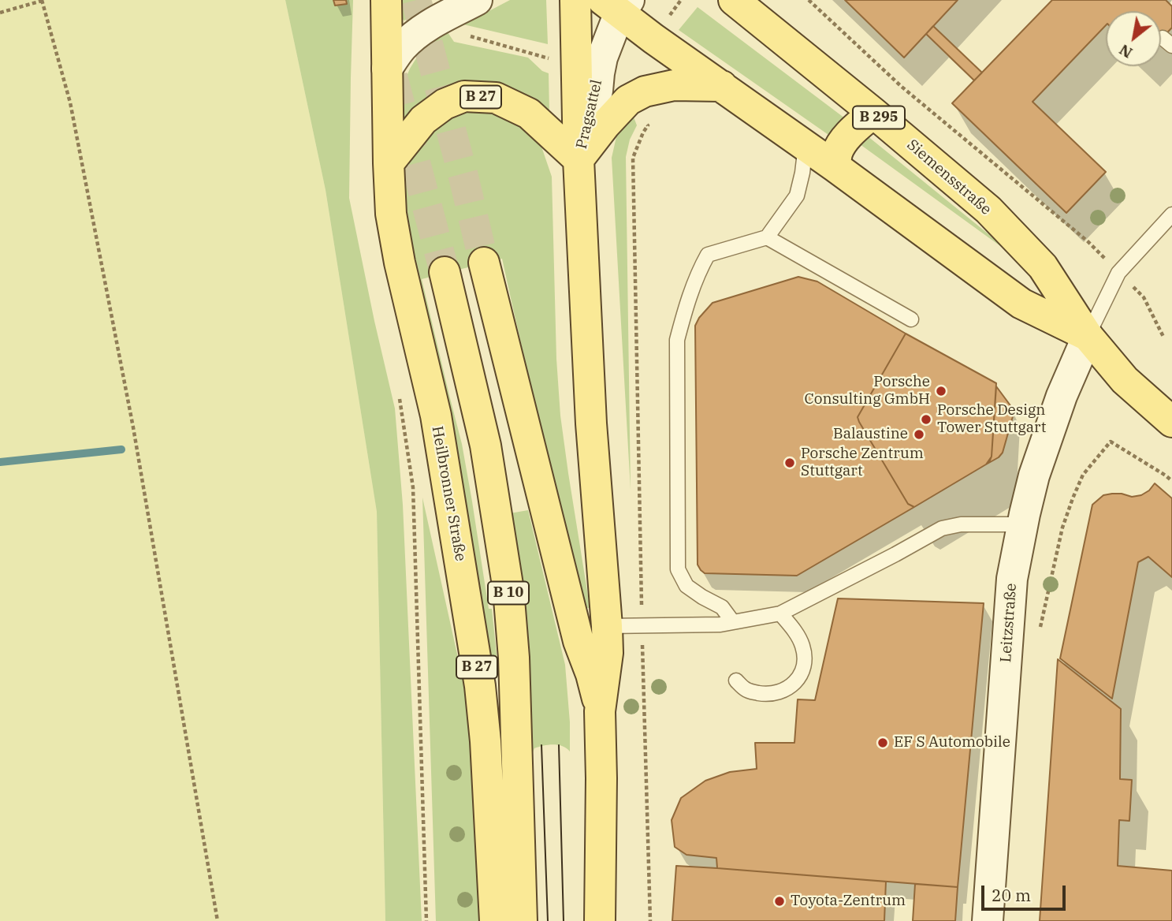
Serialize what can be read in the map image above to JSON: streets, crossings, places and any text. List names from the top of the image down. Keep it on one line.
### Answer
{"streets":{"main road":["B 27","Pragsattel","B 295","Siemensstraße","Heilbronner Straße","B 10","Leitzstraße"]},"crossings":[["B 27","Pragsattel"],["B 27","Heilbronner Straße"],["Pragsattel","Siemensstraße"],["Siemensstraße","Leitzstraße"]],"places":["Porsche Consulting GmbH","Porsche Design Tower Stuttgart","Balaustine","Porsche Zentrum Stuttgart","EF S Automobile","Toyota-Zentrum"],"scale_bar":"20 m","north":"bottom left"}
